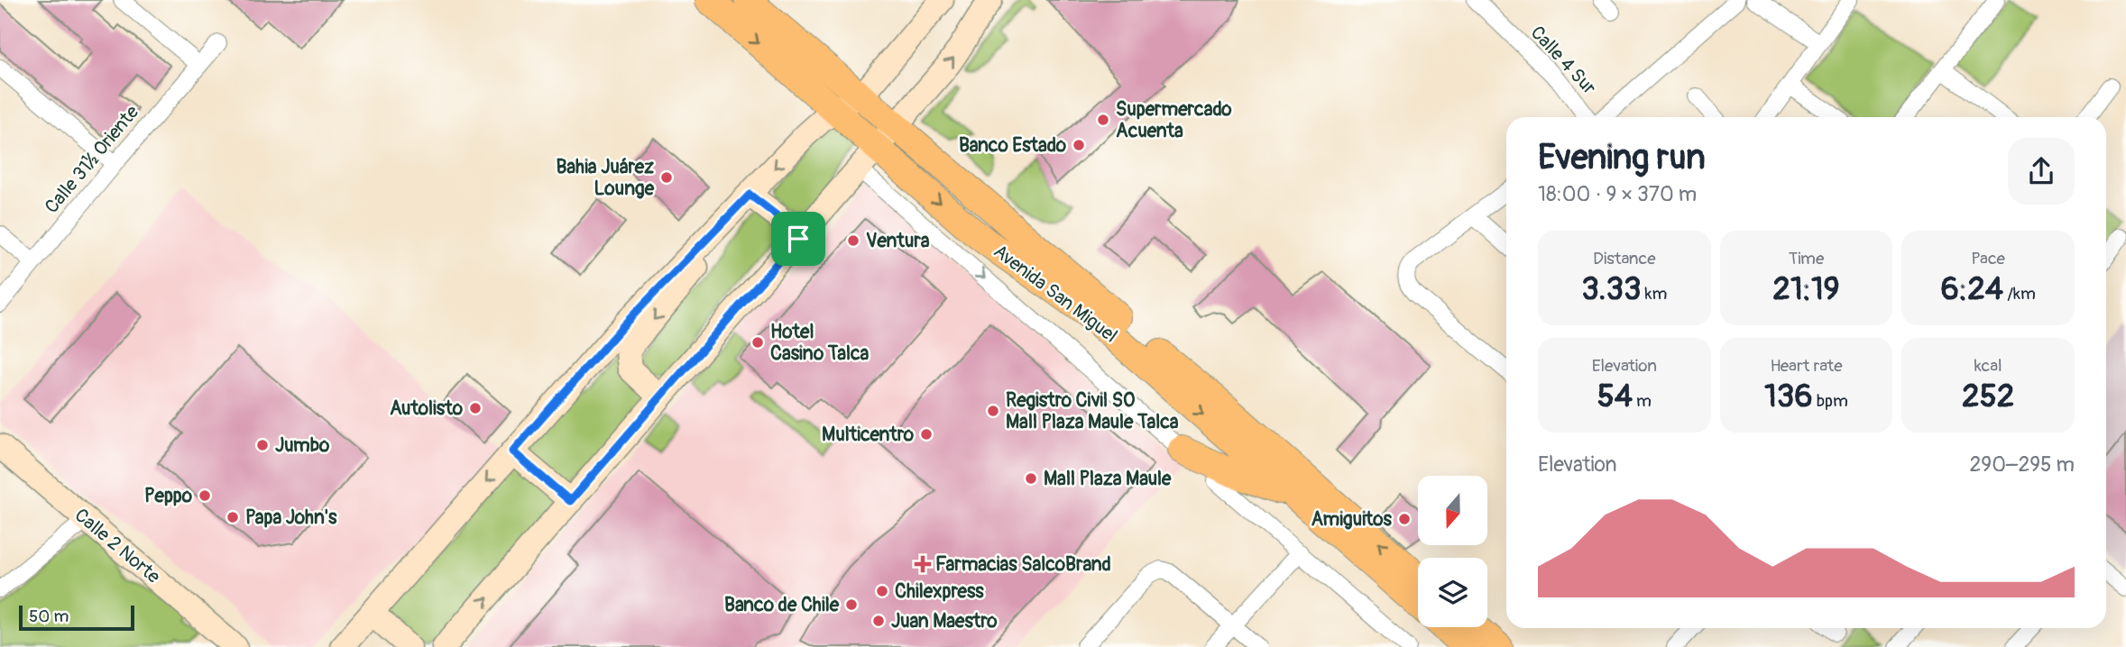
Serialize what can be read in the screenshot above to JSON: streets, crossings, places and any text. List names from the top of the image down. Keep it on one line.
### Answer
{"streets":{"highway":["Avenida San Miguel"],"main road":["Calle 2 Norte"],"street":["Calle 4 Sur","Calle 31½ Oriente"]},"places":{"other":["Supermercado Acuenta","Banco Estado","Bahia Juárez Lounge","Ventura","Hotel Casino Talca","Autolisto","Registro Civil SO Mall Plaza Maule Talca","Multicentro","Jumbo","Mall Plaza Maule","Peppo","Papa John's","Amiguitos","Chilexpress","Banco de Chile","Juan Maestro"],"health":["Farmacias SalcoBrand"]},"scale_bar":"50 m","north":"bottom","page":{"heading":["Evening run","18:00 · 9 × 370 m"],"stats":[["Distance","3.33 km"],["Time","21:19"],["Pace","6:24 /km"],["Elevation","54 m"],["Heart rate","136 bpm"],["kcal","252"]],"chart":["Elevation","290–295 m"],"scale":"50 m"}}
